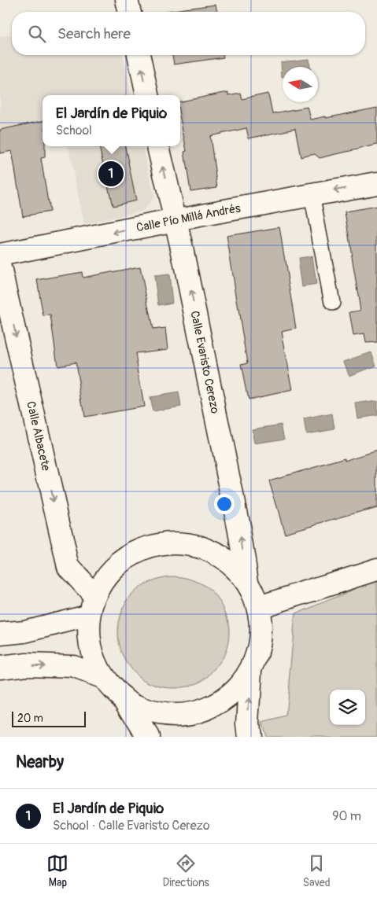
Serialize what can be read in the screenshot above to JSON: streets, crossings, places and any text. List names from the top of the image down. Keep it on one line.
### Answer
{"streets":{"street":["Calle Pío Millá Andrés","Calle Evaristo Cerezo","Calle Albacete"]},"crossings":[["Calle Pío Millá Andrés","Calle Evaristo Cerezo"]],"one_way":["Calle Pío Millá Andrés","Calle Evaristo Cerezo","Calle Albacete"],"scale_bar":"20 m","north":"left","page":{"search":"Search here","popup":["El Jardín de Piquio","School"],"pins":"1","scale":"20 m","heading":"Nearby","list":[{"mark":"1","name":"El Jardín de Piquio","note":"School · Calle Evaristo Cerezo","value":"90 m"}],"nav":["Map","Directions","Saved"]}}
